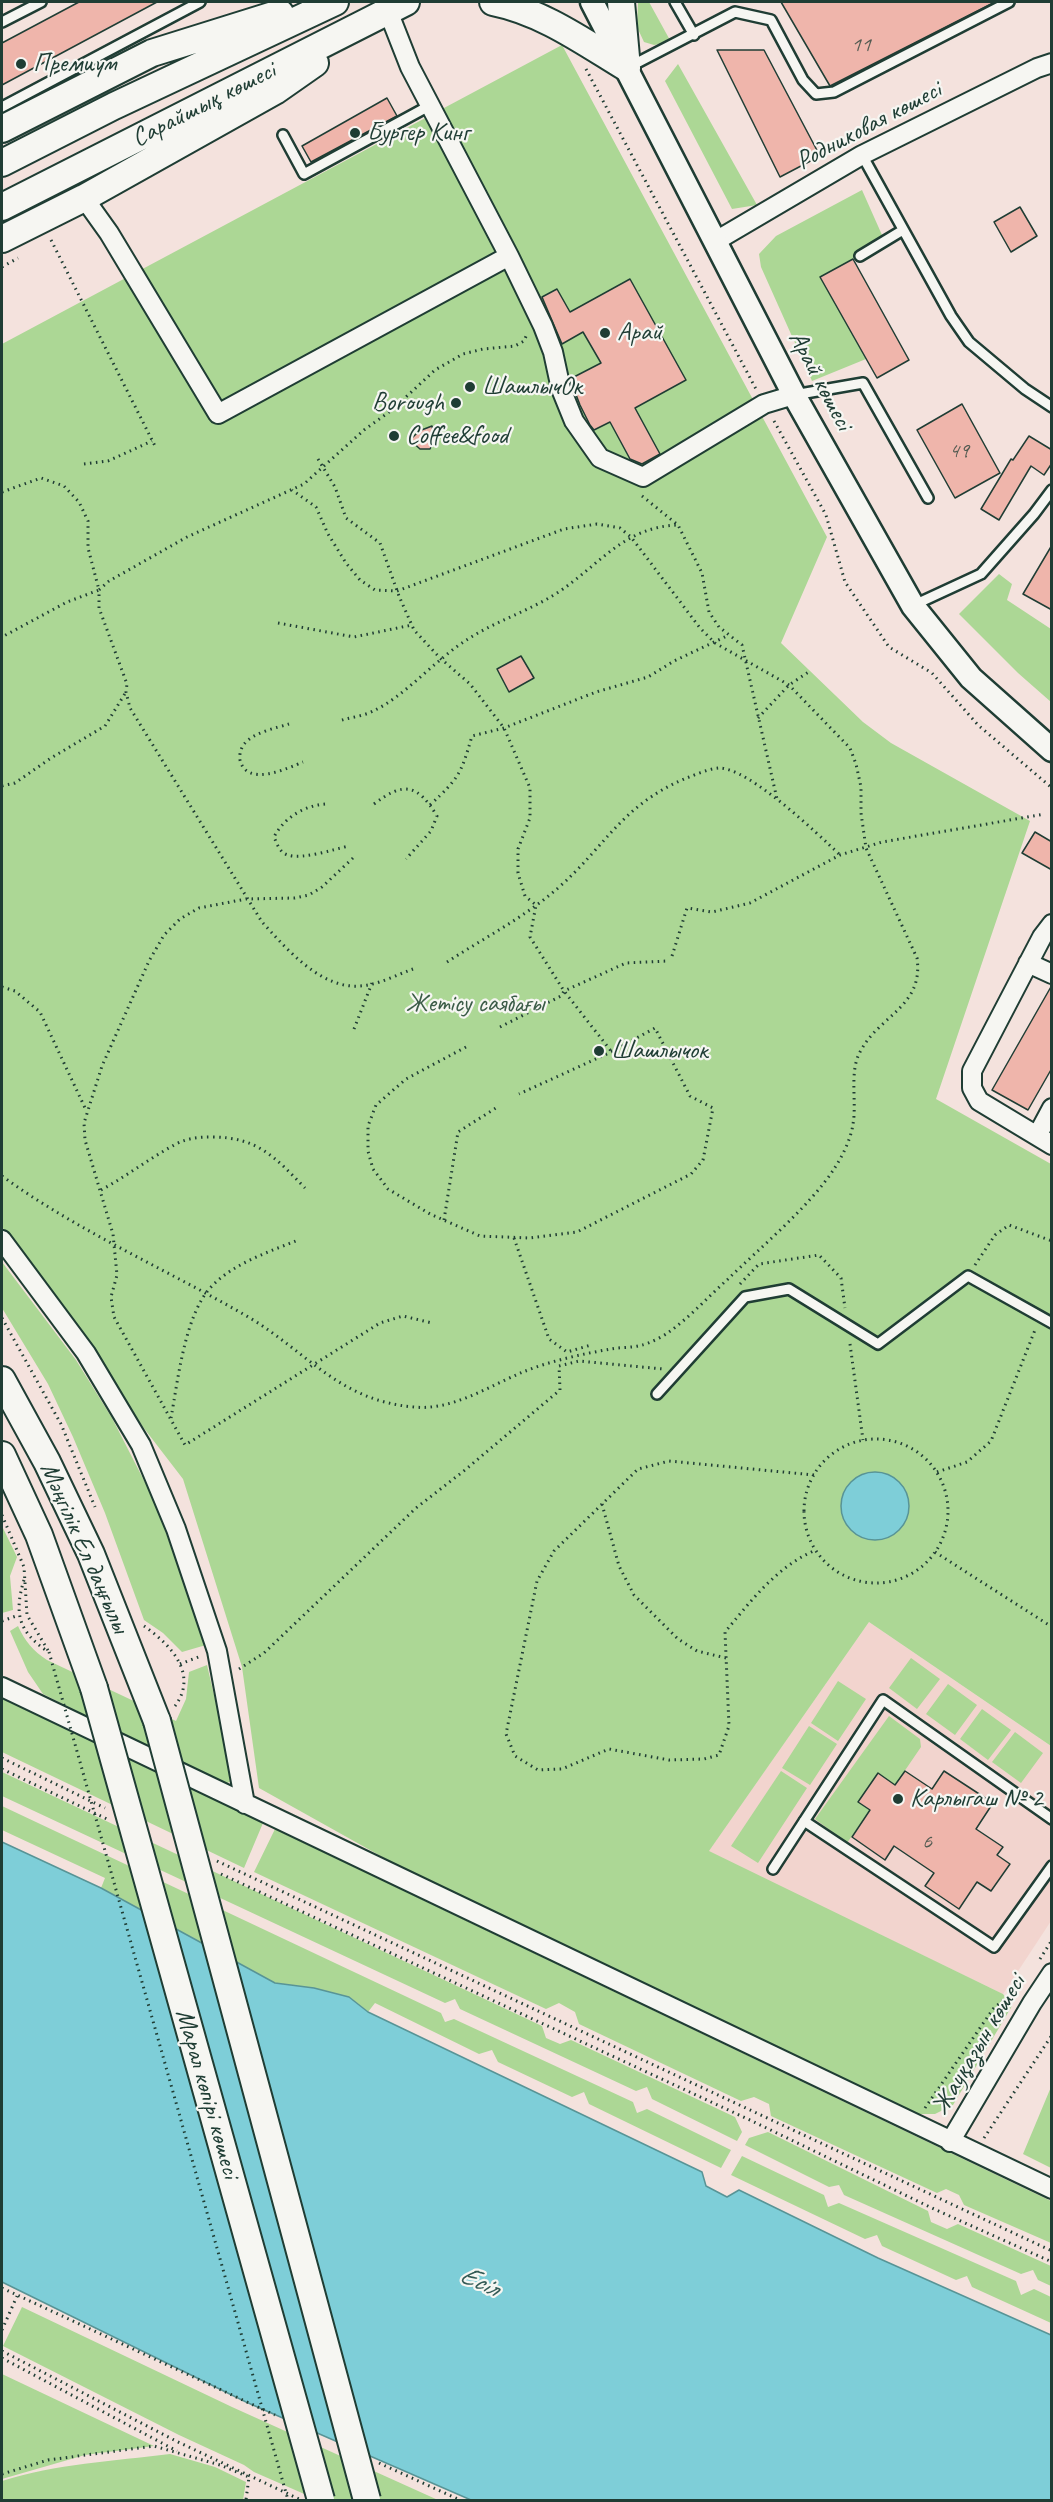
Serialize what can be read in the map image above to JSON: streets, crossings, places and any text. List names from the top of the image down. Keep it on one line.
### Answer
{"streets":{"main road":["Сарайшық көшесі","Мәңгілік Ел даңғылы","Марал көпірі көшесі"],"street":["Родниковая көшесі","Арай көшесі","Жауқазын көшесі"]},"crossings":[["Родниковая көшесі","Арай көшесі"],["Мәңгілік Ел даңғылы","Марал көпірі көшесі"]],"water":["Есіл"],"parks":["Жетісу саябағы"],"places":["Премиум","Бургер Кинг","Арай","ШашлычОк","Borough","Coffee&food","Шашлычок","Карлыгаш № 2"],"house_numbers":["11","49","6"]}
